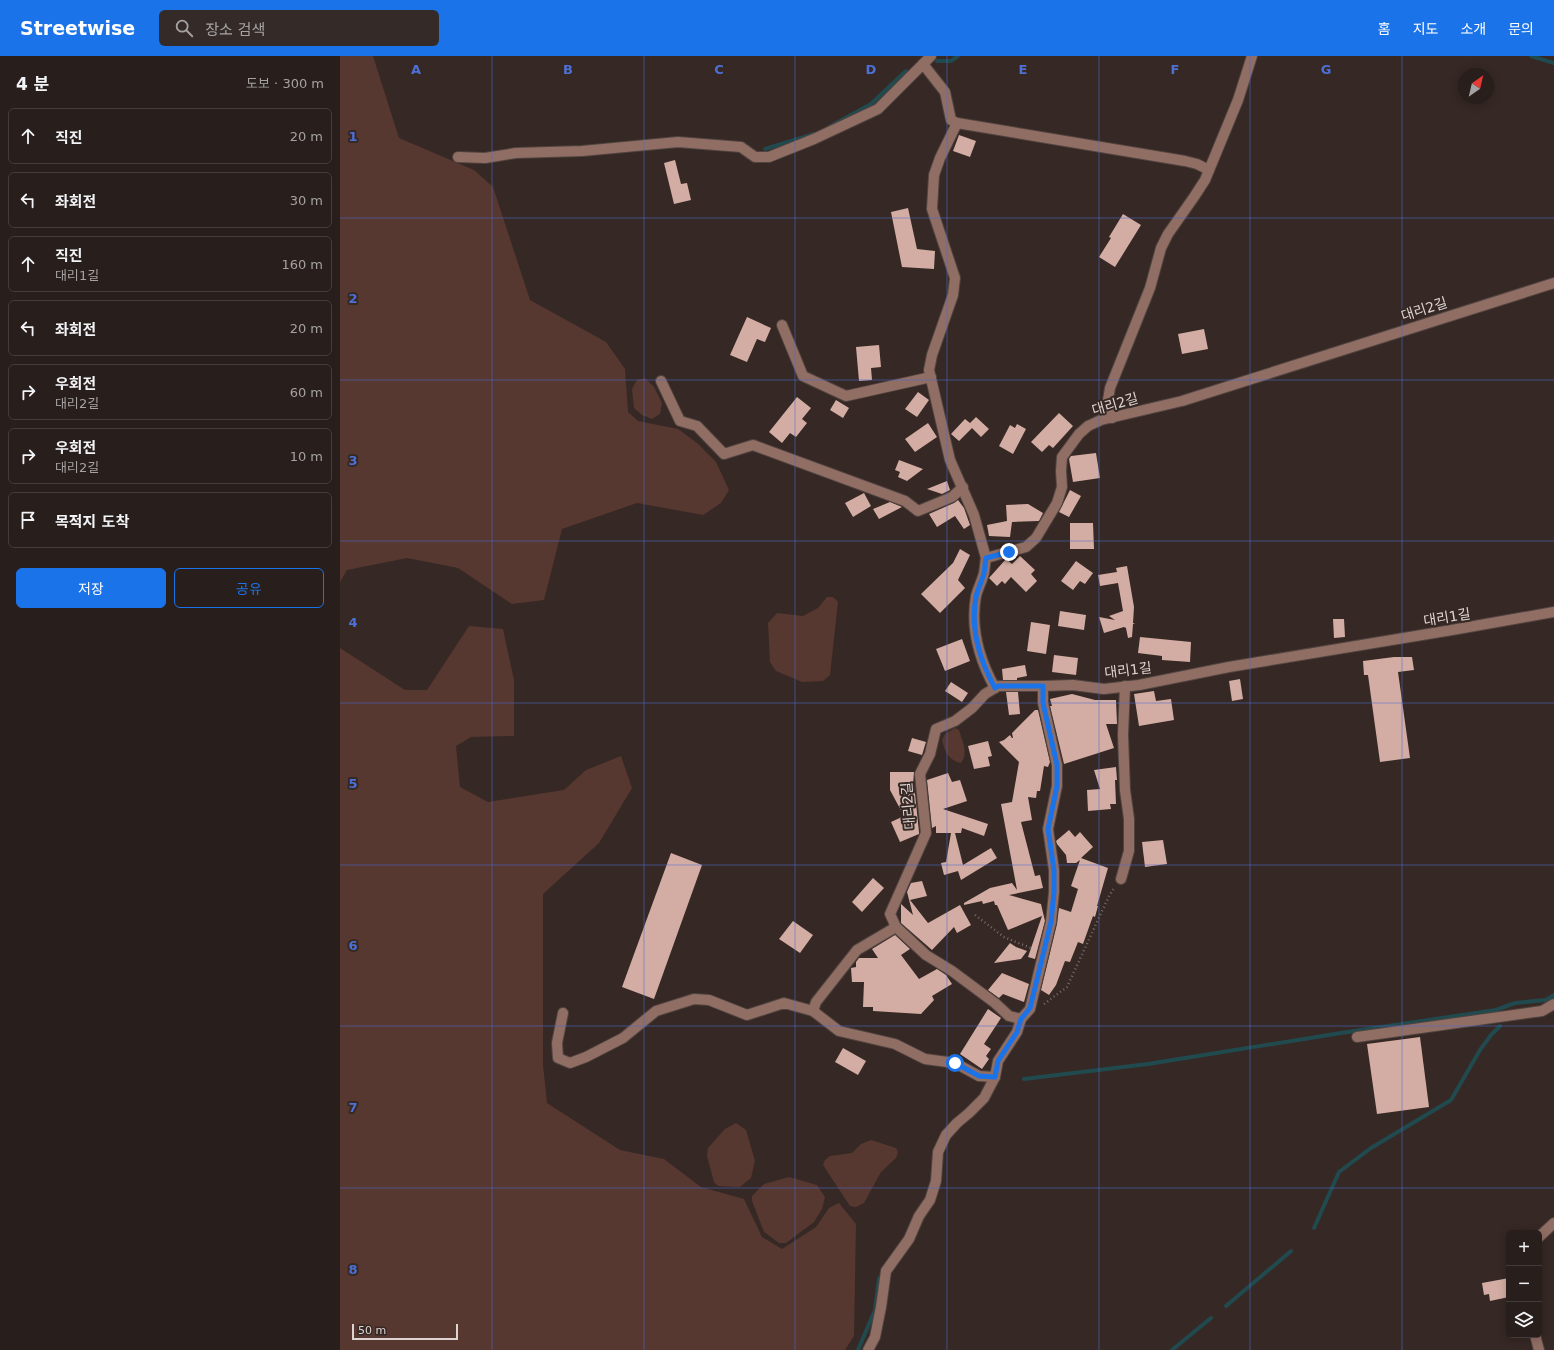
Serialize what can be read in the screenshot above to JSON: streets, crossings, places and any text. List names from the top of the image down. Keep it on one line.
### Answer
{"streets":{"street":["대리2길","대리1길"]},"crossings":[["대리2길","대리1길"]],"scale_bar":"50 m","north":"top right","page":{"header":"Streetwise","search":"장소 검색","nav":["홈","지도","소개","문의"],"heading":["4 분","도보 · 300 m"],"list":[["직진","20 m"],["좌회전","30 m"],["직진","대리1길","160 m"],["좌회전","20 m"],["우회전","대리2길","60 m"],["우회전","대리2길","10 m"],"목적지 도착"],"buttons":["저장","공유"],"map_buttons":["+","−"],"scale":"50 m"},"grid":{"columns":["A","B","C","D","E","F","G"],"rows":["1","2","3","4","5","6","7","8"]}}
